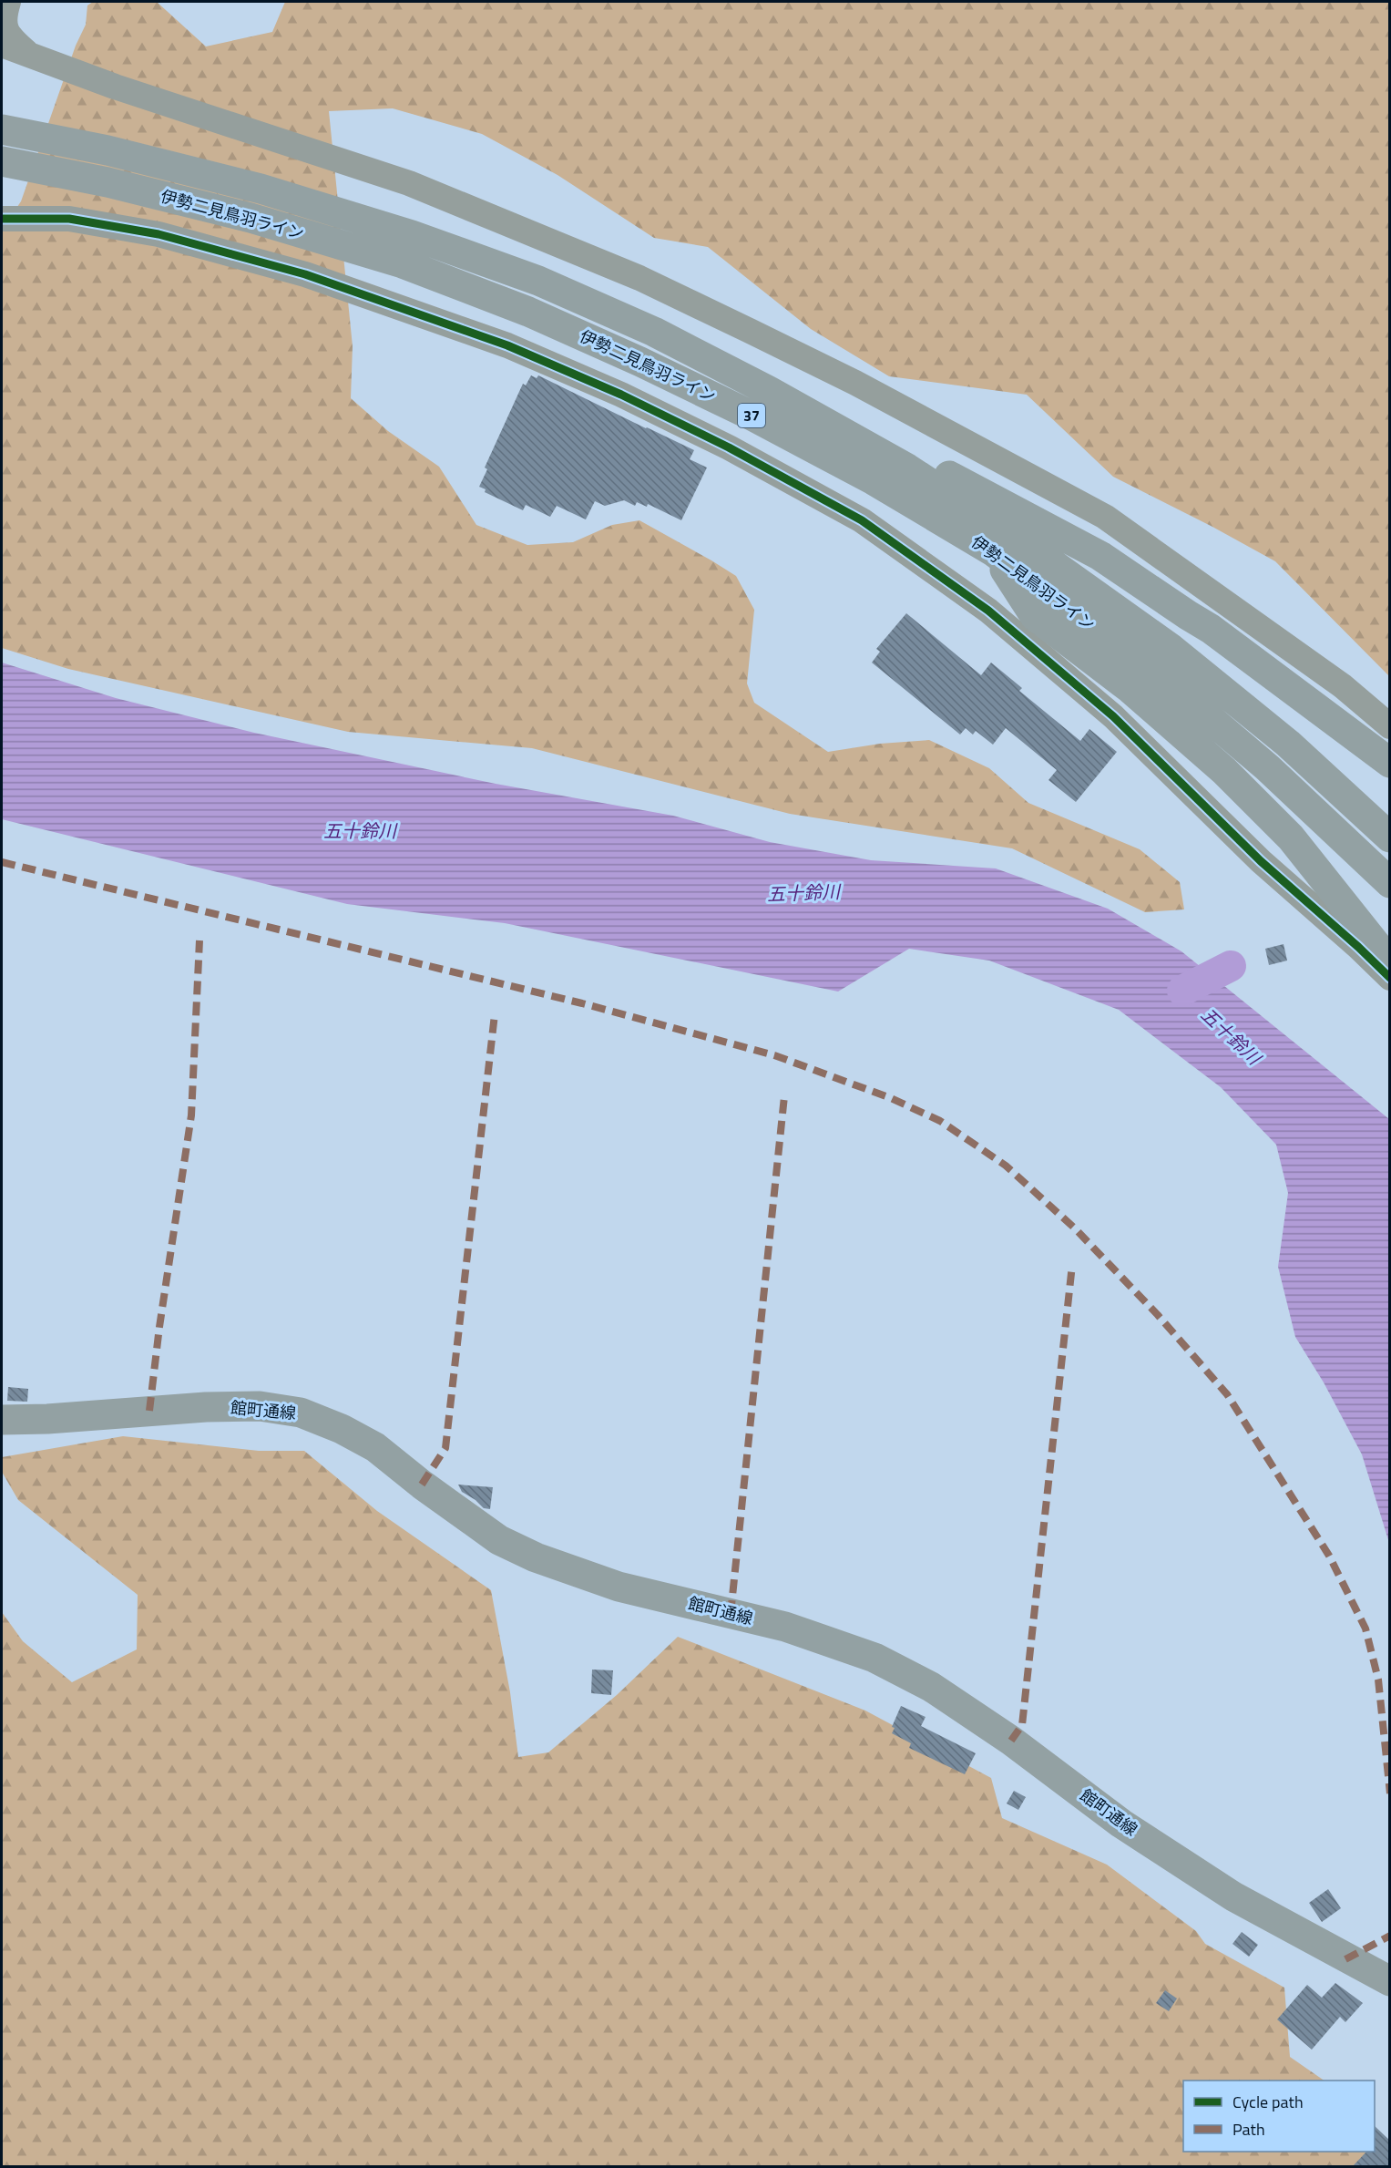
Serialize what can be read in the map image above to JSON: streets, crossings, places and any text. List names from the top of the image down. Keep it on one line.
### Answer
{"streets":{"main road":["伊勢二見鳥羽ライン","37","館町通線"]},"water":["五十鈴川"],"legend":["Cycle path","Path"]}
